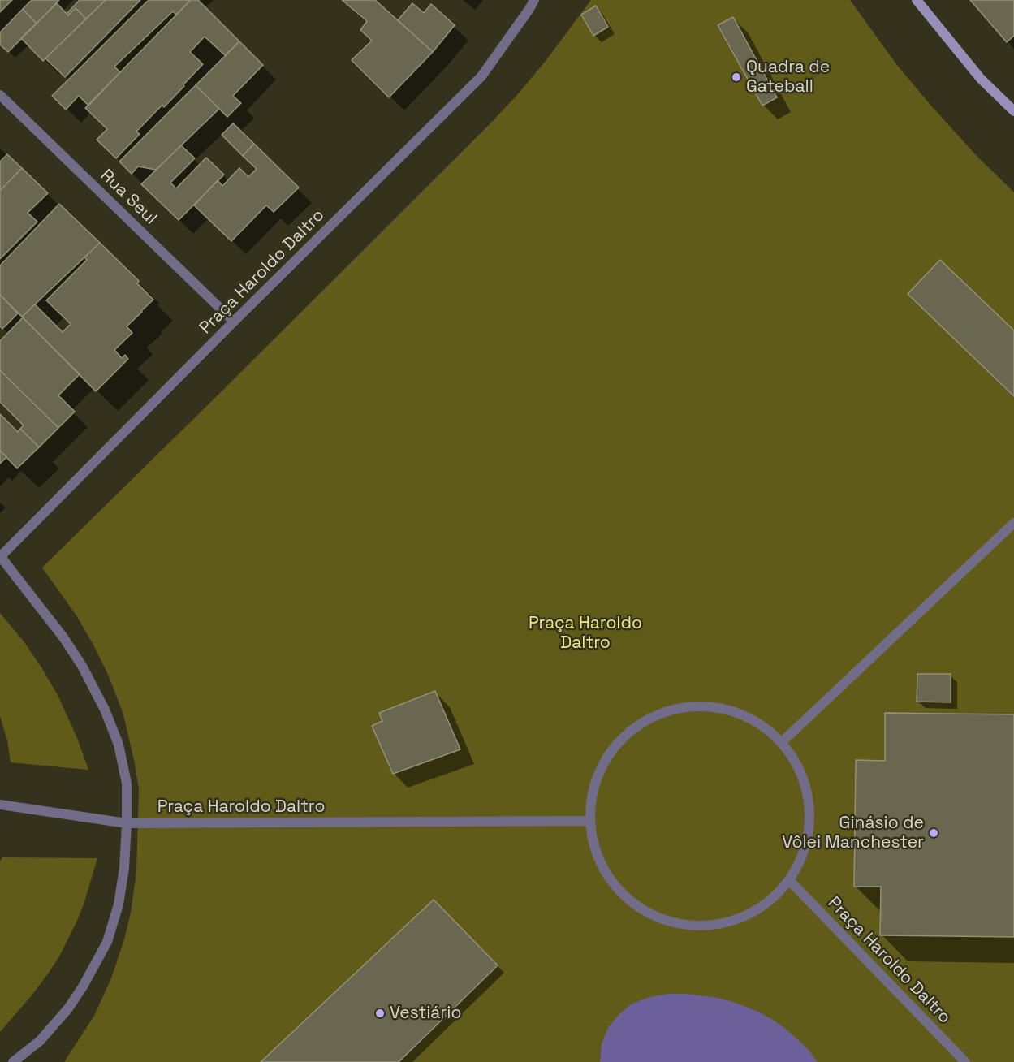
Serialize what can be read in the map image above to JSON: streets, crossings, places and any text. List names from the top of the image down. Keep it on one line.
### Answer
{"streets":{"street":["Rua Seul","Praça Haroldo Daltro"]},"crossings":[["Rua Seul","Praça Haroldo Daltro"]],"parks":["Praça Haroldo Daltro"],"places":["Quadra de Gateball","Ginásio de Vôlei Manchester","Vestiário"]}
